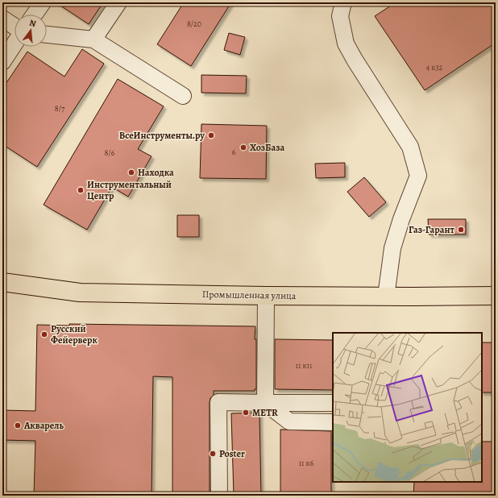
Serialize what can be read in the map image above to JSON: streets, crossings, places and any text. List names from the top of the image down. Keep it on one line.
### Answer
{"streets":{"main road":["Промышленная улица"]},"places":["ВсеИнструменты.ру","ХозБаза","Находка","Инструментальный Центр","Газ-Гарант","Русский Фейерверк","METR","Акварель","Poster"],"house_numbers":["8/20","4 к32","8/7","6","8/6","11 к11","11 к6"],"north":"top"}
